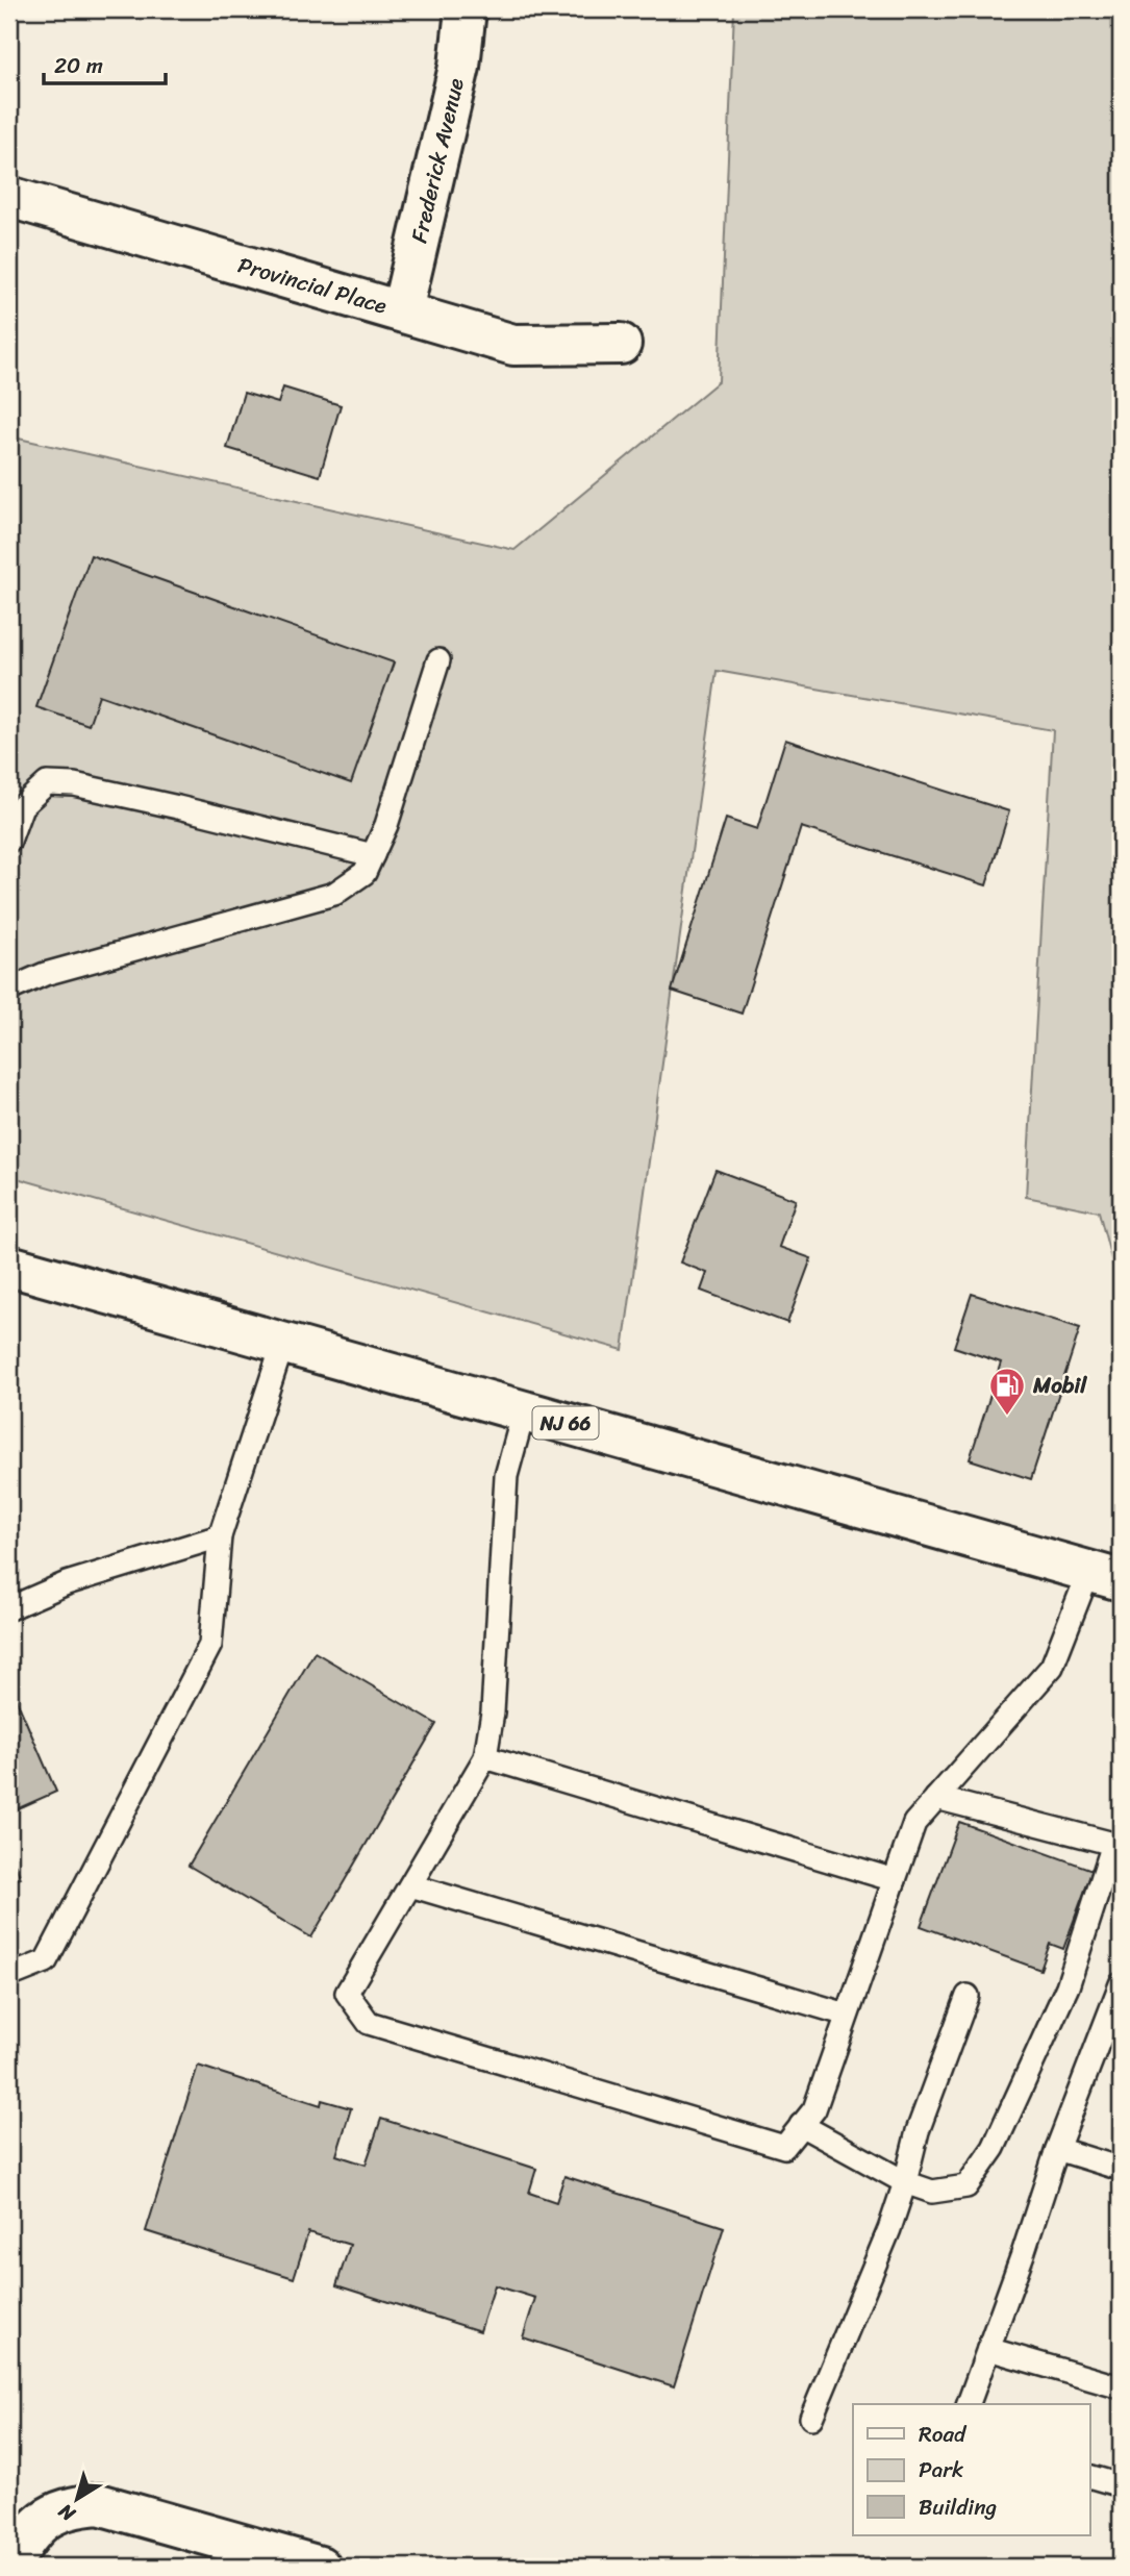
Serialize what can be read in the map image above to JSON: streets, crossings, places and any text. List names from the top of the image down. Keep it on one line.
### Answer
{"streets":{"main road":["Frederick Avenue","Provincial Place","NJ 66"]},"crossings":[["Frederick Avenue","Provincial Place"]],"places":{"fuel station":["Mobil"]},"legend":["Road","Park","Building"],"scale_bar":"20 m","north":"bottom left"}
